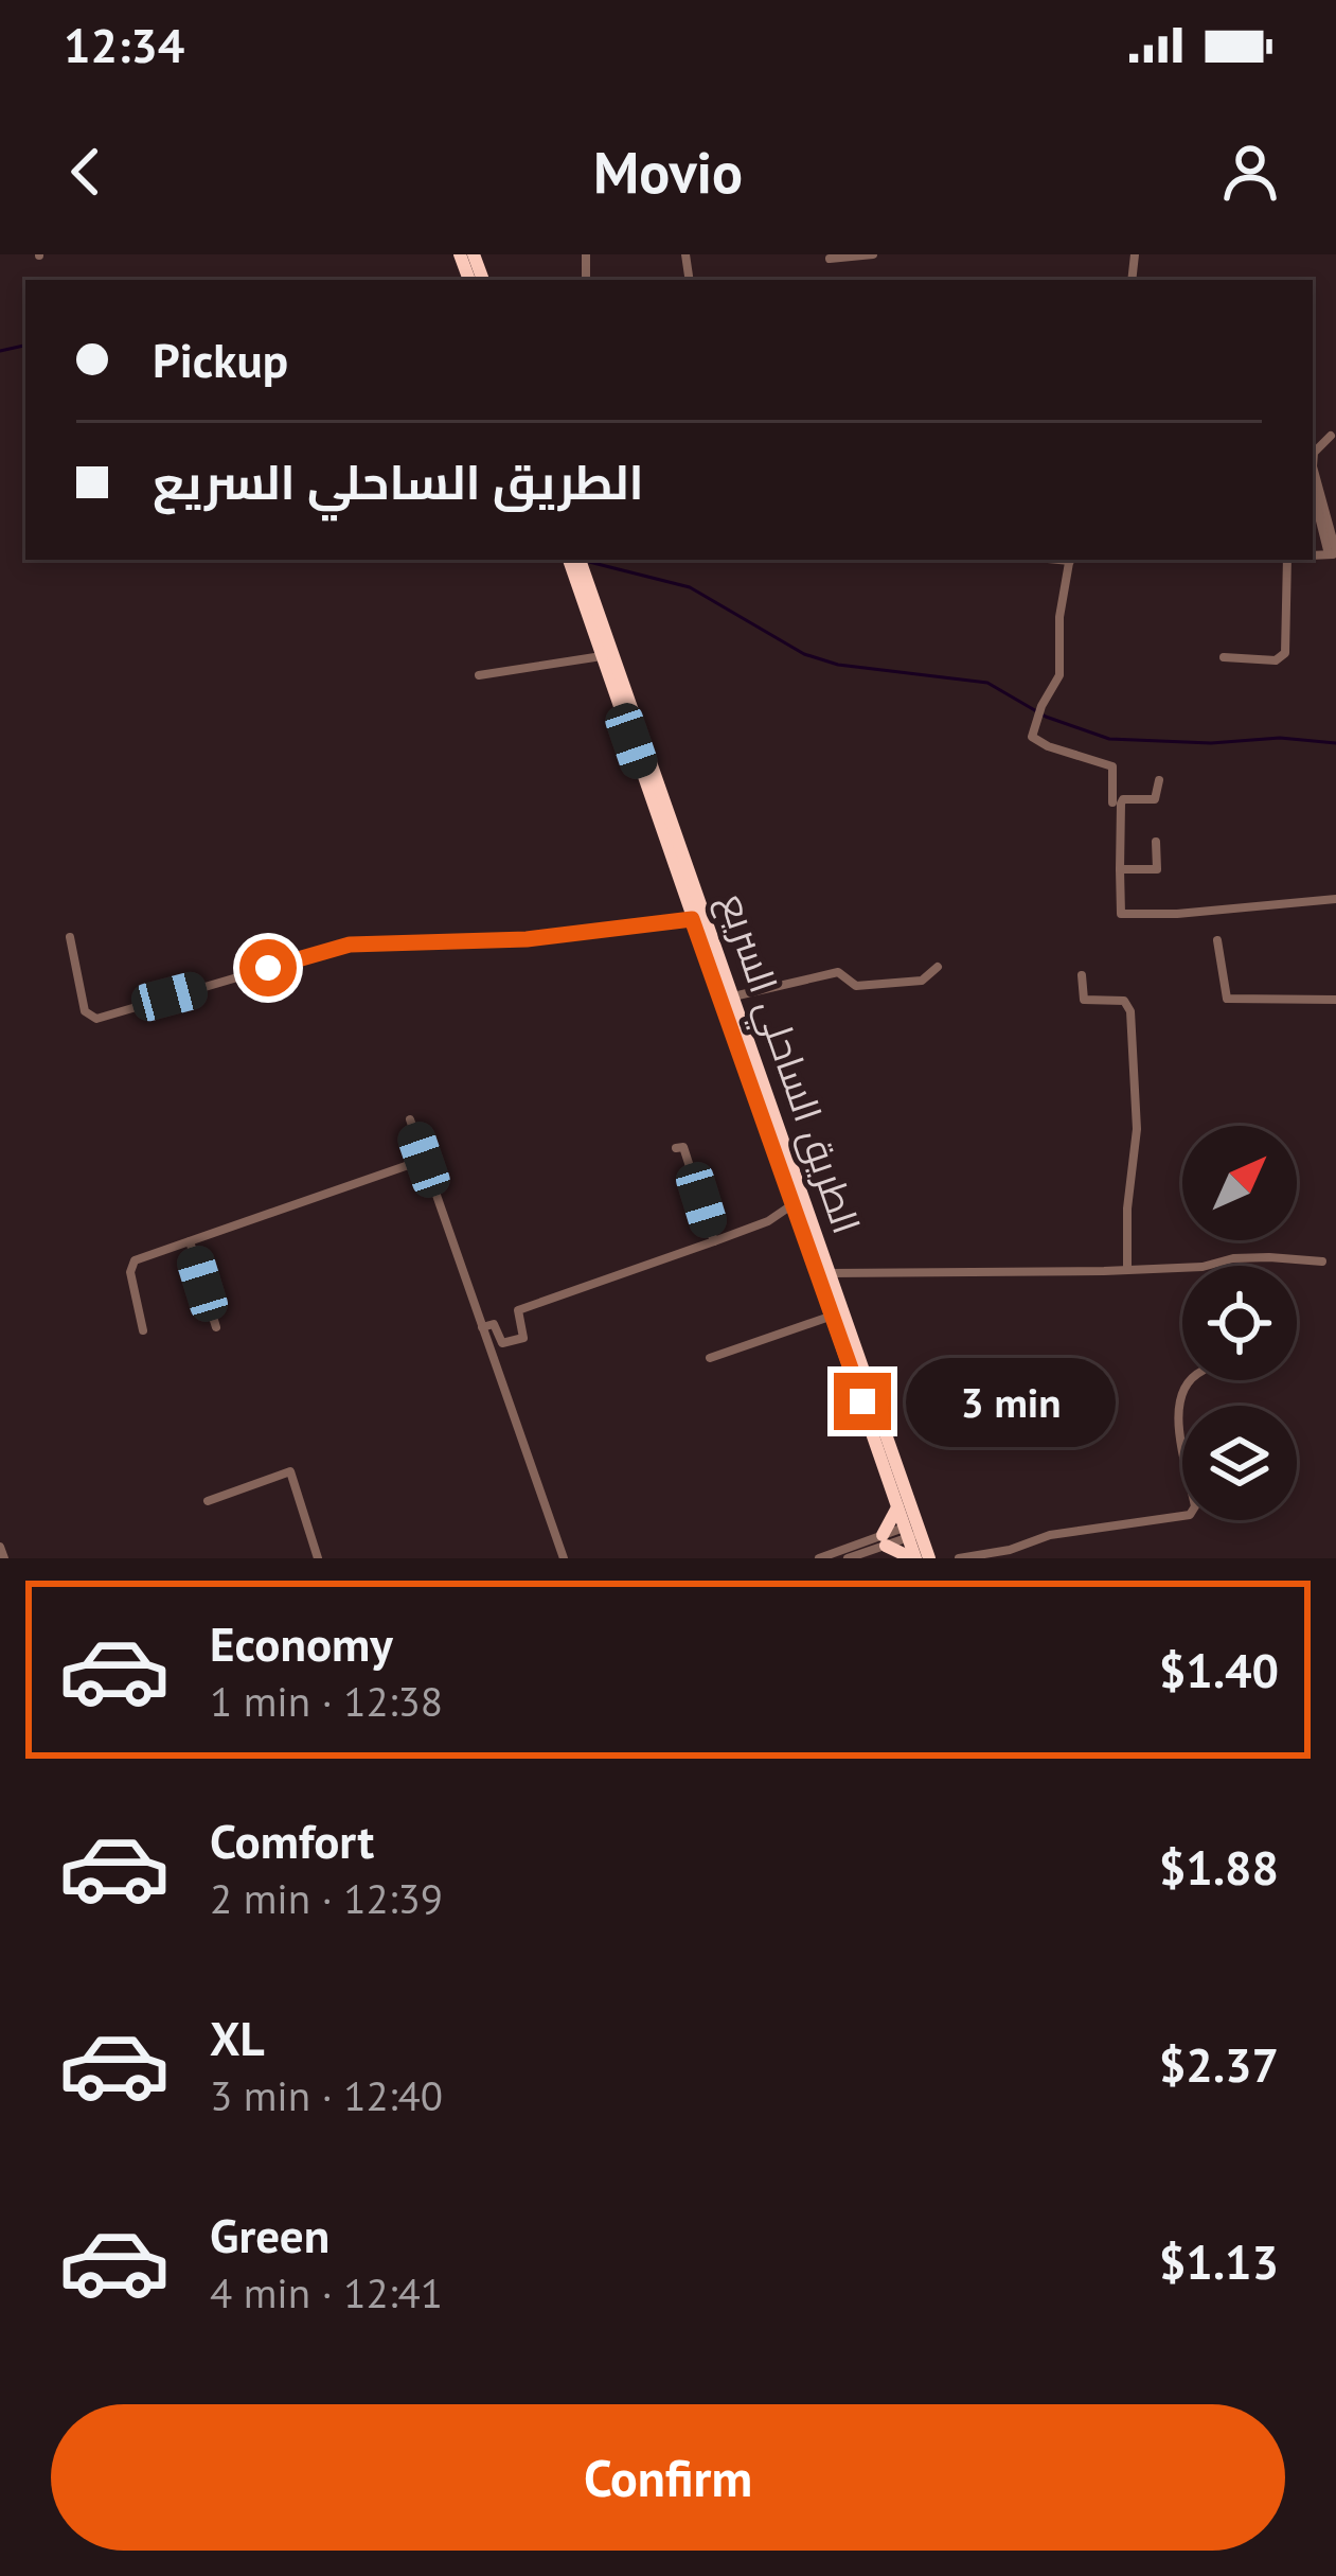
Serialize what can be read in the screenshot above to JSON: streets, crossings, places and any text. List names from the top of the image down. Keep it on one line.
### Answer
{"streets":{"highway":["الطريق الساحلي السريع"]},"north":"top right","page":{"status":"12:34","header":"Movio","banner":["Pickup","الطريق الساحلي السريع"],"bubble":"3 min","list":[{"name":"Economy","note":"1 min · 12:38","value":"$1.40"},{"name":"Comfort","note":"2 min · 12:39","value":"$1.88"},{"name":"XL","note":"3 min · 12:40","value":"$2.37"},{"name":"Green","note":"4 min · 12:41","value":"$1.13"}],"buttons":"Confirm"}}
